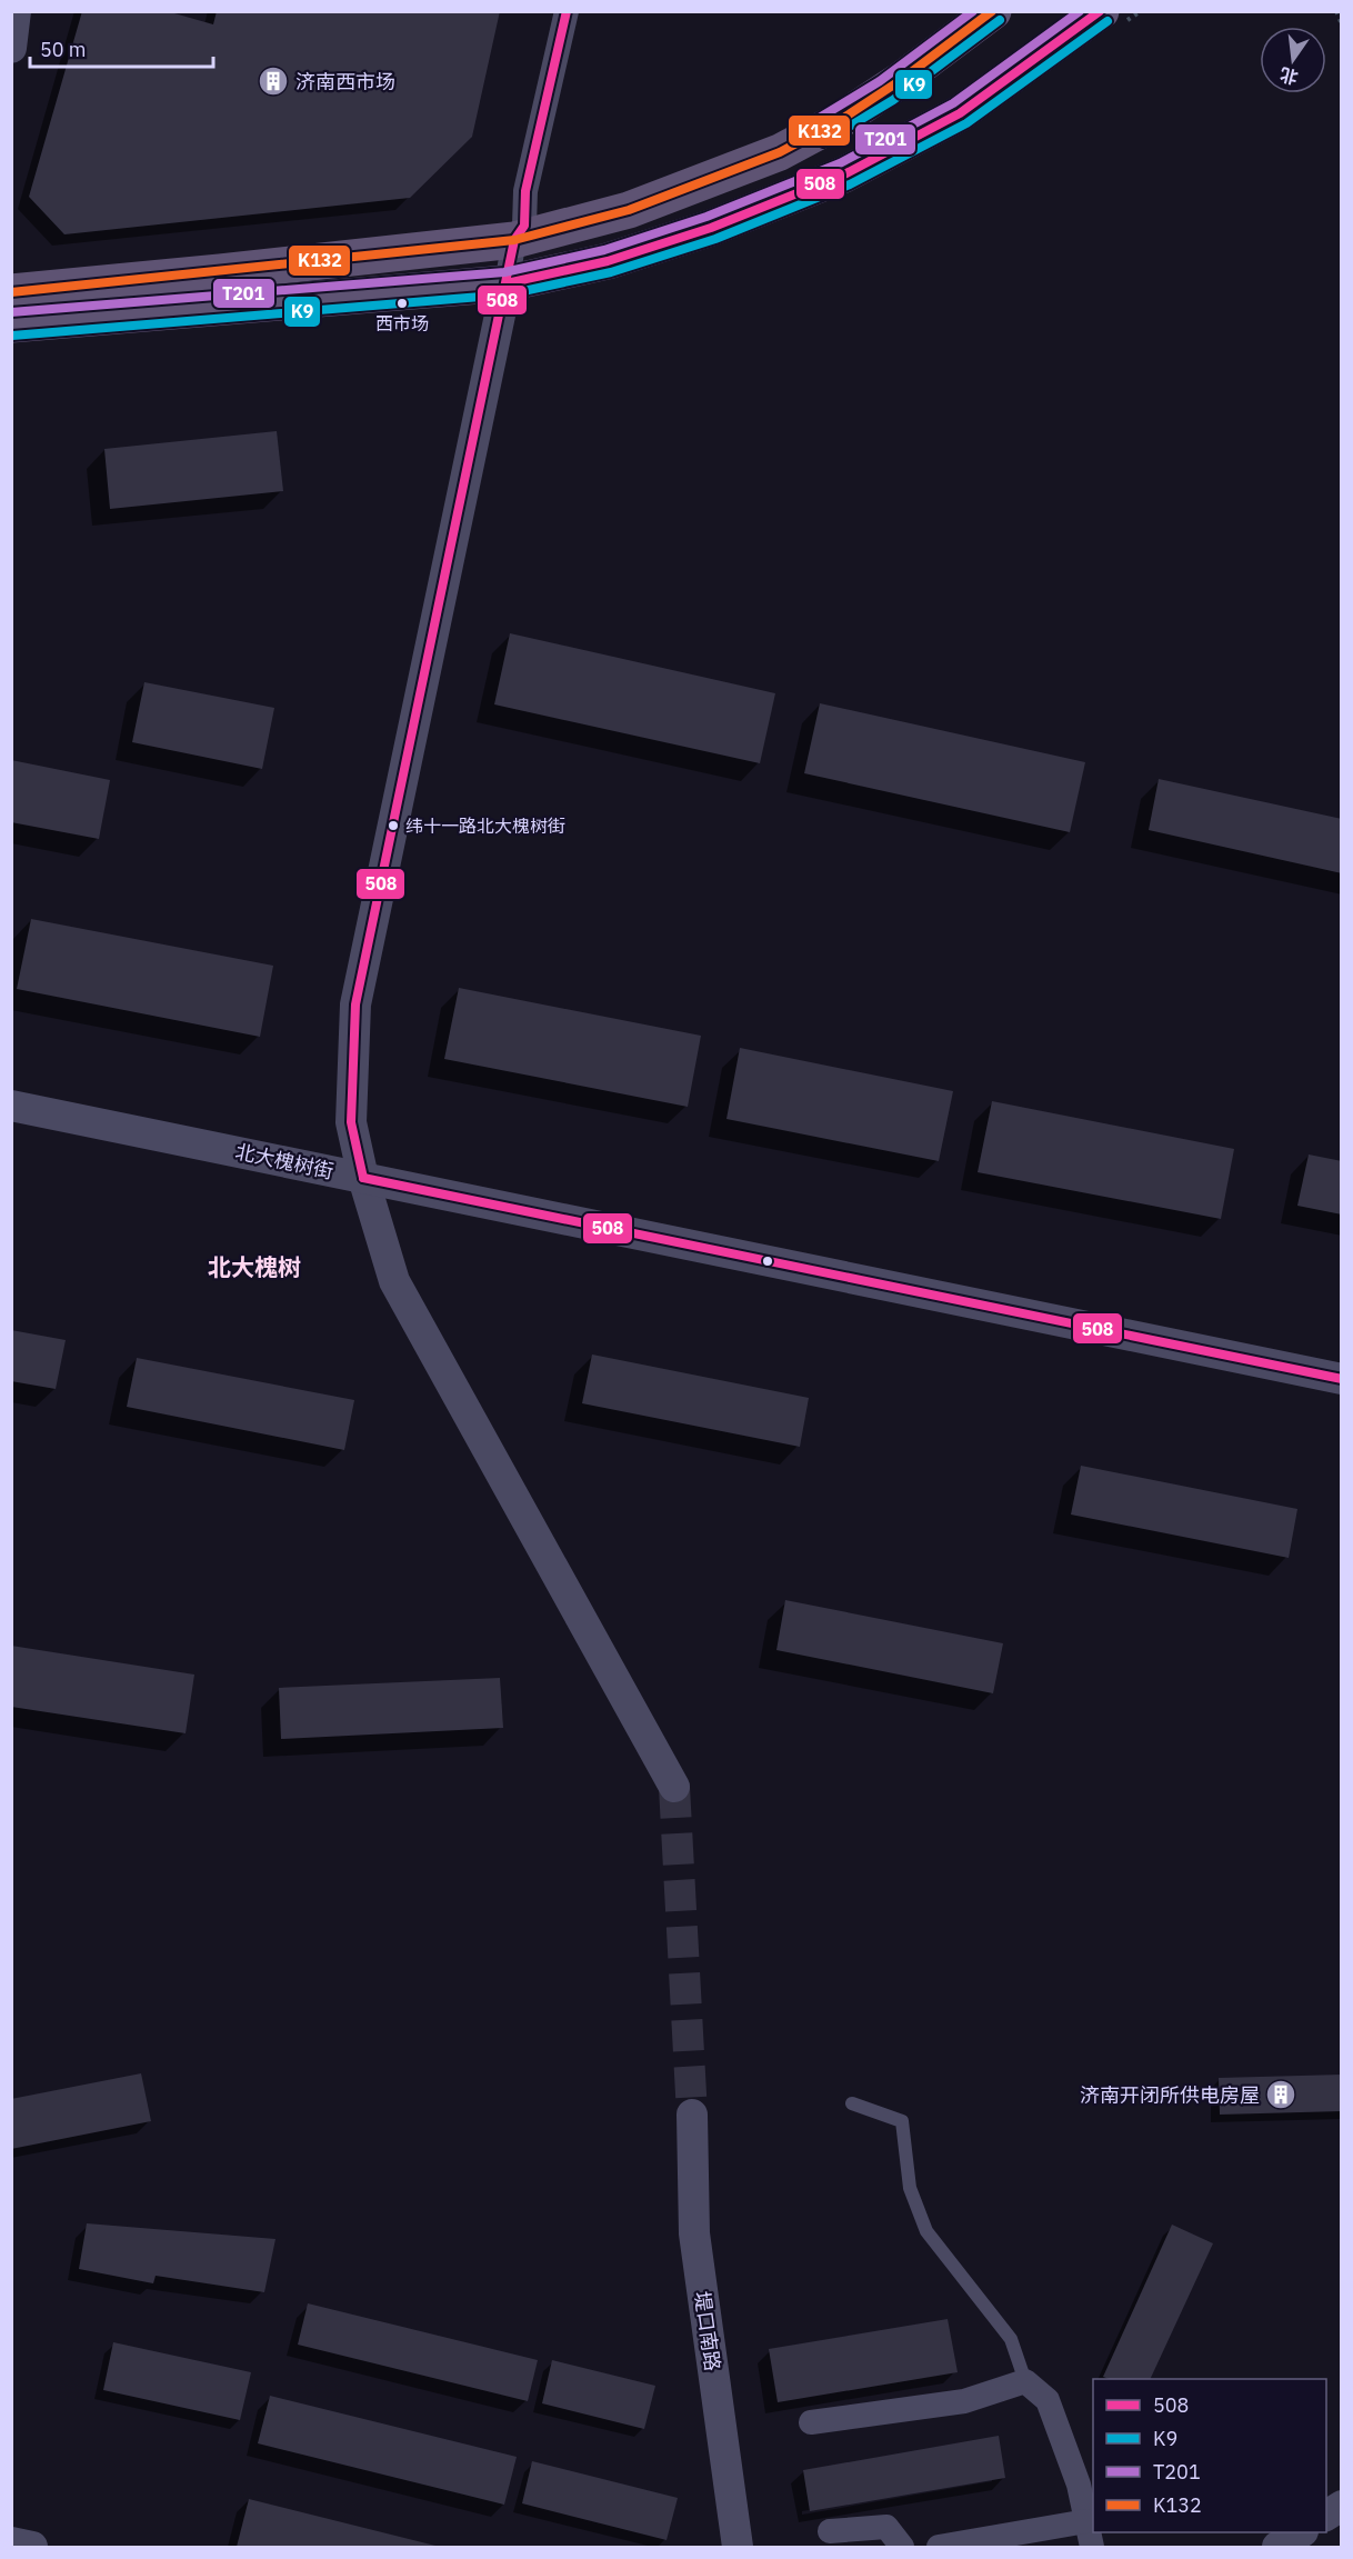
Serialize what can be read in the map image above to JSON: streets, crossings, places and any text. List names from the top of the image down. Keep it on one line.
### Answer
{"streets":{"street":["北大槐树街","堤口南路"]},"districts":["北大槐树"],"places":{"building":["济南西市场","济南开闭所供电房屋"],"other":["西市场","纬十一路北大槐树街"]},"lines":["transit line 508","transit line T201","transit line K132","transit line K9"],"legend":["508","K9","T201","K132"],"scale_bar":"50 m","north":"bottom"}
